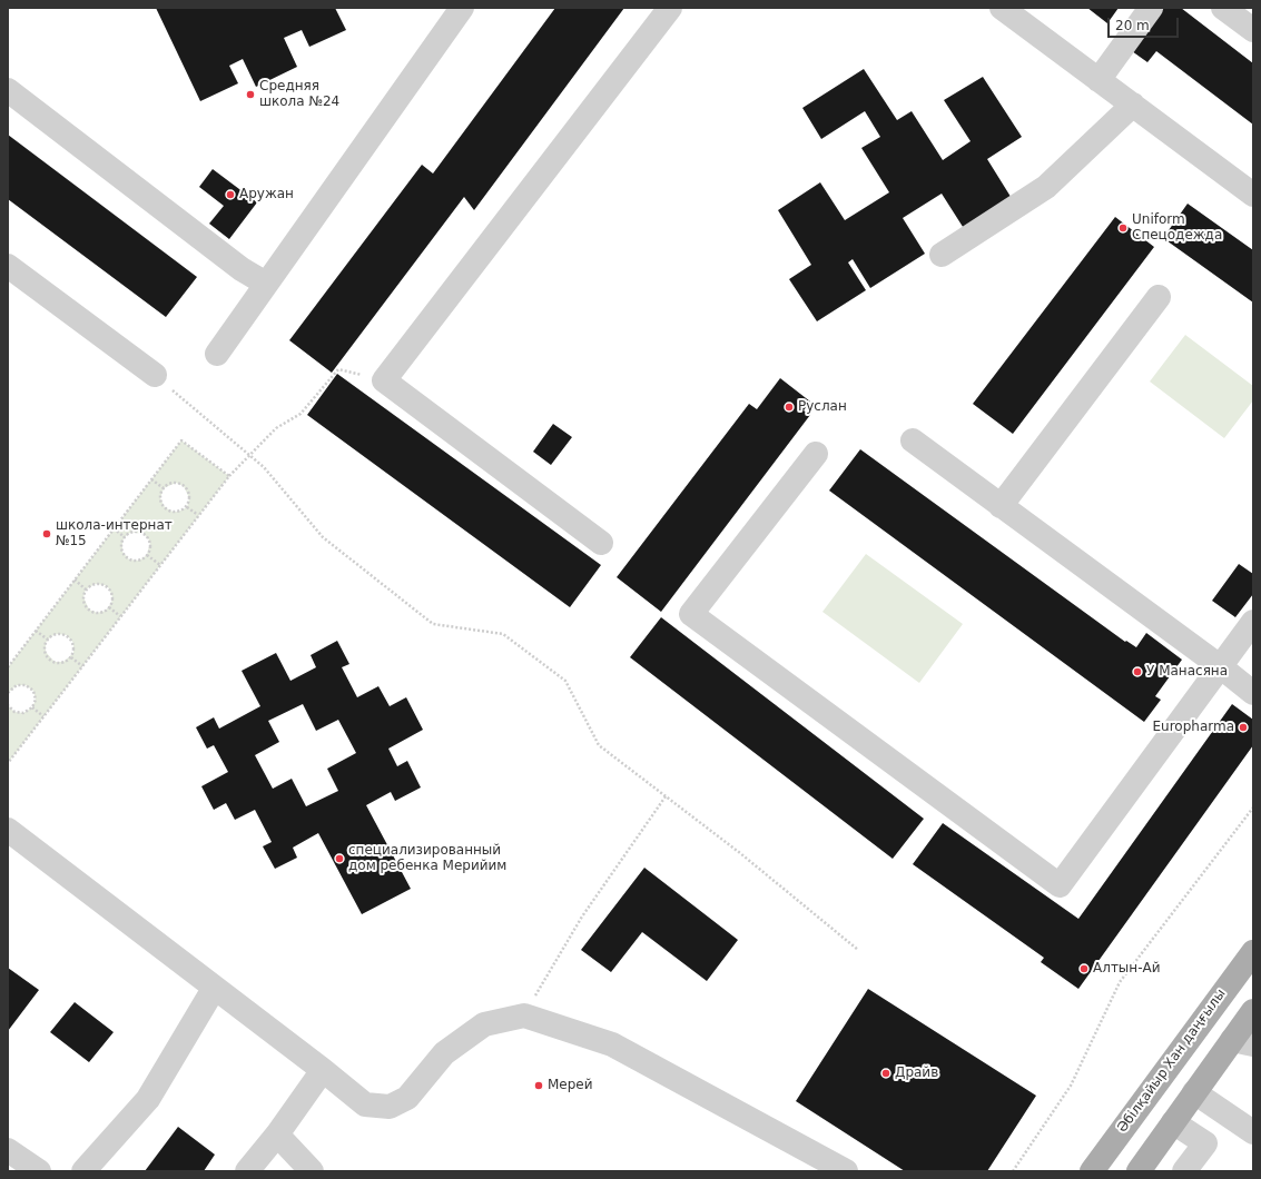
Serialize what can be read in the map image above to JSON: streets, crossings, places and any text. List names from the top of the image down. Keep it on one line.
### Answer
{"streets":{"main road":["Әбілқайыр Хан даңғылы"]},"places":["Средняя школа №24","Аружан","Uniform Спецодежда","Руслан","школа-интернат №15","У Манасяна","Europharma","специализированный дом ребенка Мерийим","Алтын-Ай","Драйв","Мерей"],"scale_bar":"20 m"}
